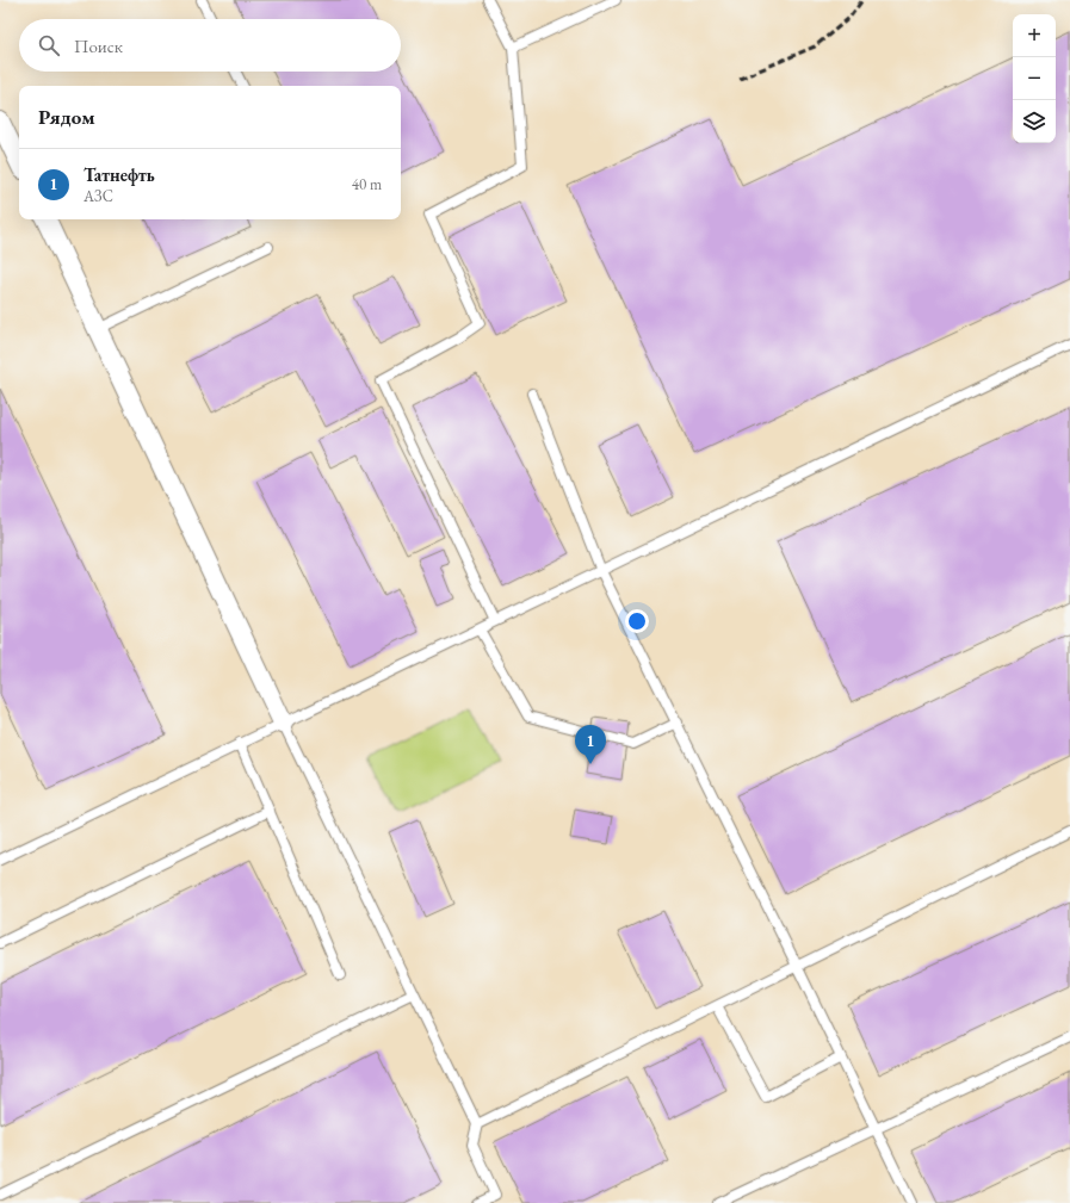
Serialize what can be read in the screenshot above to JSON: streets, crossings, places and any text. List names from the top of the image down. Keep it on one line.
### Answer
{"page":{"map_buttons":["+","−"],"search":"Поиск","heading":"Рядом","list":[{"mark":"1","name":"Татнефть","note":"АЗС","value":"40 m"}],"pins":"1"}}
